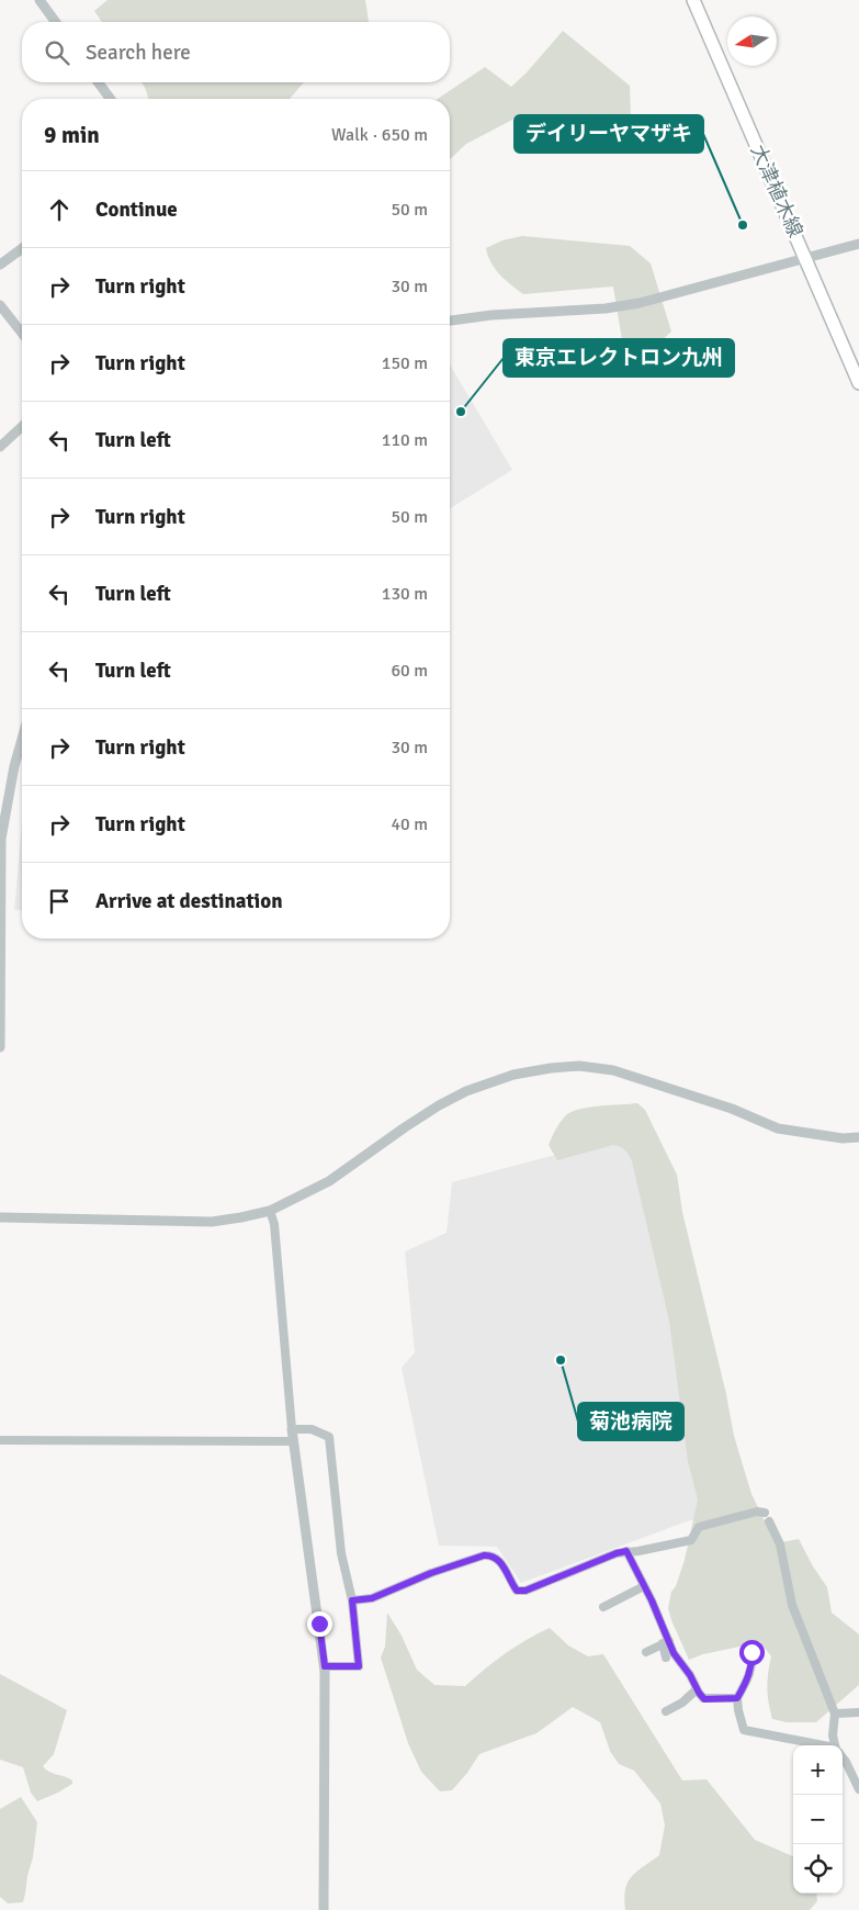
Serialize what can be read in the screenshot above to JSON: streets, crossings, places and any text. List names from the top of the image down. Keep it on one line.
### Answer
{"streets":{"main road":["大津植木線"]},"places":["デイリーヤマザキ","東京エレクトロン九州","菊池病院"],"north":"left","page":{"search":"Search here","heading":["9 min","Walk · 650 m"],"list":[["Continue","50 m"],["Turn right","30 m"],["Turn right","150 m"],["Turn left","110 m"],["Turn right","50 m"],["Turn left","130 m"],["Turn left","60 m"],["Turn right","30 m"],["Turn right","40 m"],"Arrive at destination"],"map_buttons":["+","−"]}}
